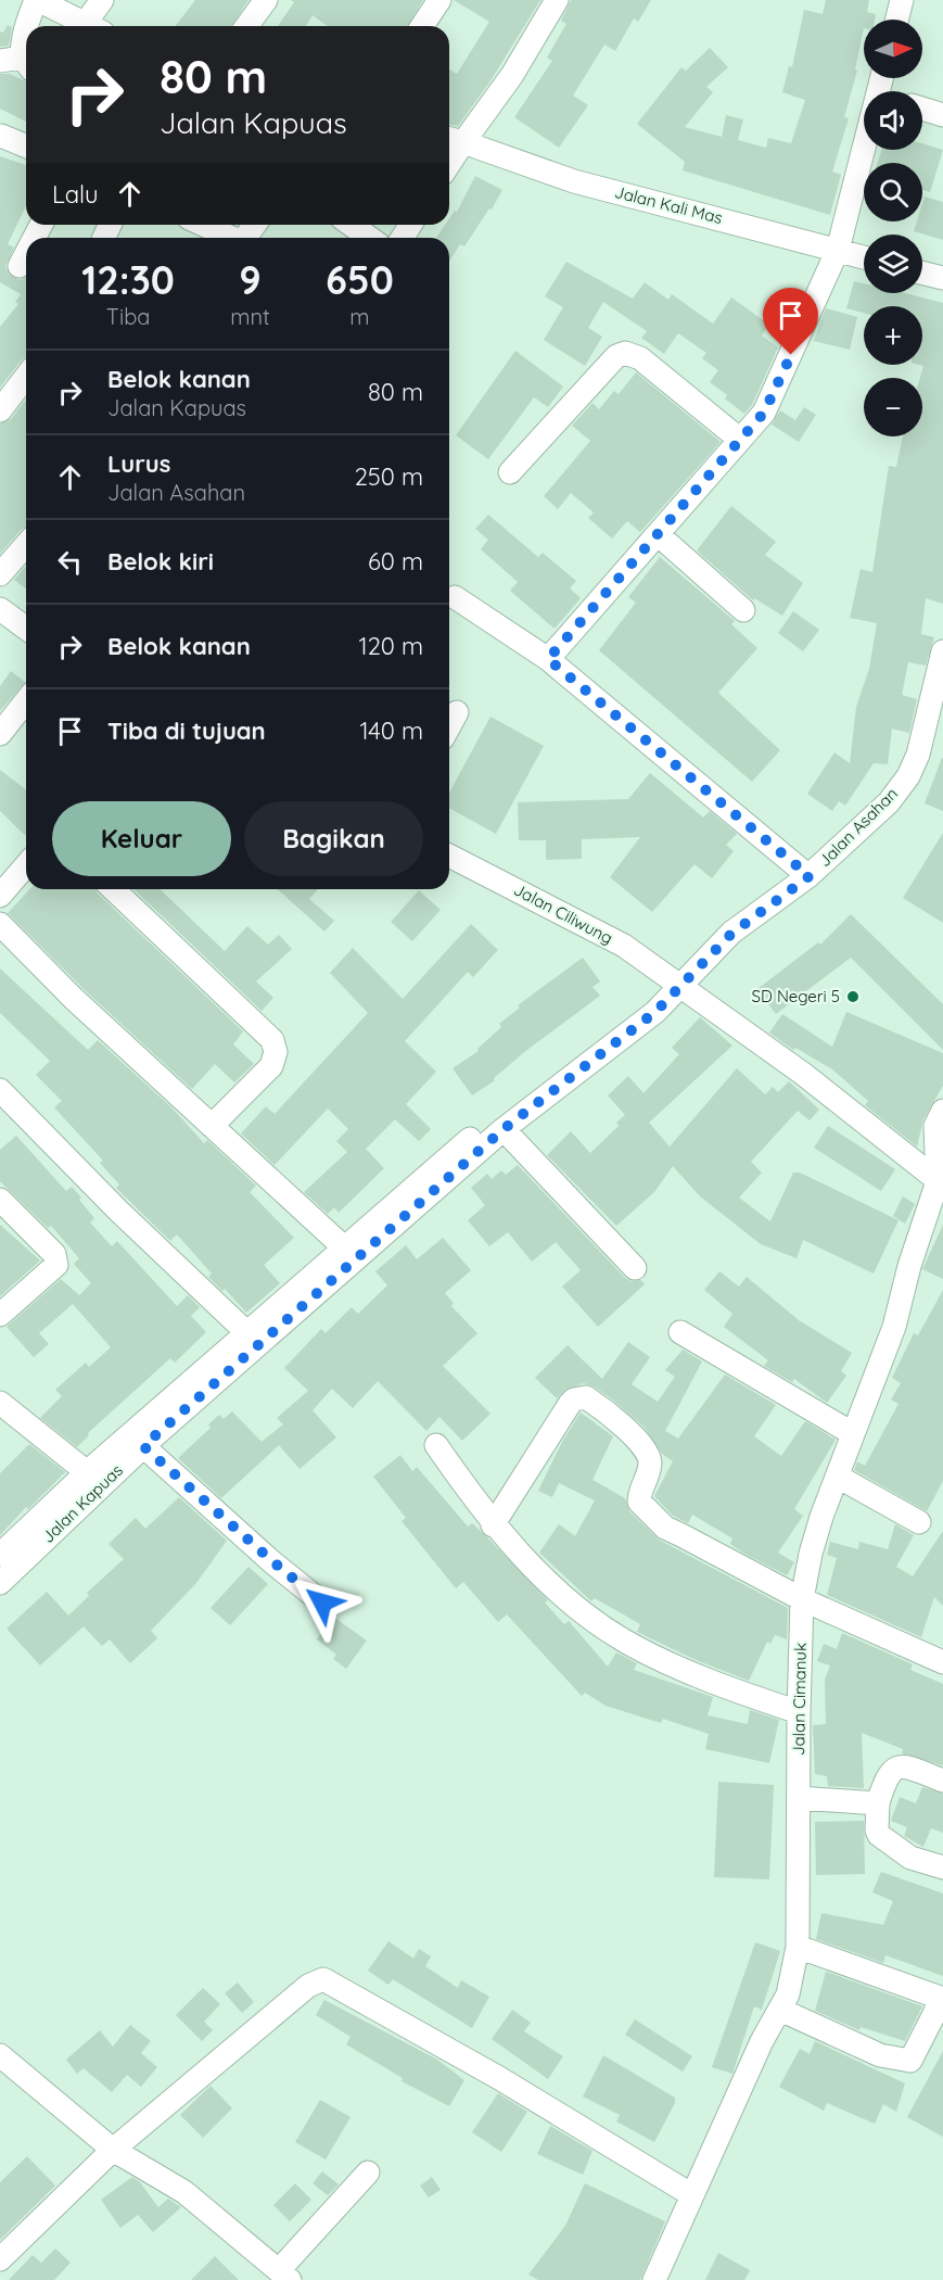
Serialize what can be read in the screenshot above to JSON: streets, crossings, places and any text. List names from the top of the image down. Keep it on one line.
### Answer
{"streets":{"street":["Jalan Kali Mas","Jalan Asahan","Jalan Ciliwung","Jalan Kapuas","Jalan Cimanuk"]},"crossings":[["Jalan Asahan","Jalan Ciliwung"],["Jalan Asahan","Jalan Kapuas"],["Jalan Ciliwung","Jalan Kapuas"],["Jalan Ciliwung","Jalan Cimanuk"]],"places":["SD Negeri 5"],"north":"right","page":{"map_buttons":["+","−"],"turn":["80 m","Jalan Kapuas"],"then":"Lalu","eta":["12:30","Tiba","9","mnt","650","m"],"list":[{"name":"Belok kanan","note":"Jalan Kapuas","value":"80 m"},{"name":"Lurus","note":"Jalan Asahan","value":"250 m"},{"name":"Belok kiri","value":"60 m"},{"name":"Belok kanan","value":"120 m"},{"name":"Tiba di tujuan","value":"140 m"}],"buttons":["Keluar","Bagikan"]}}
